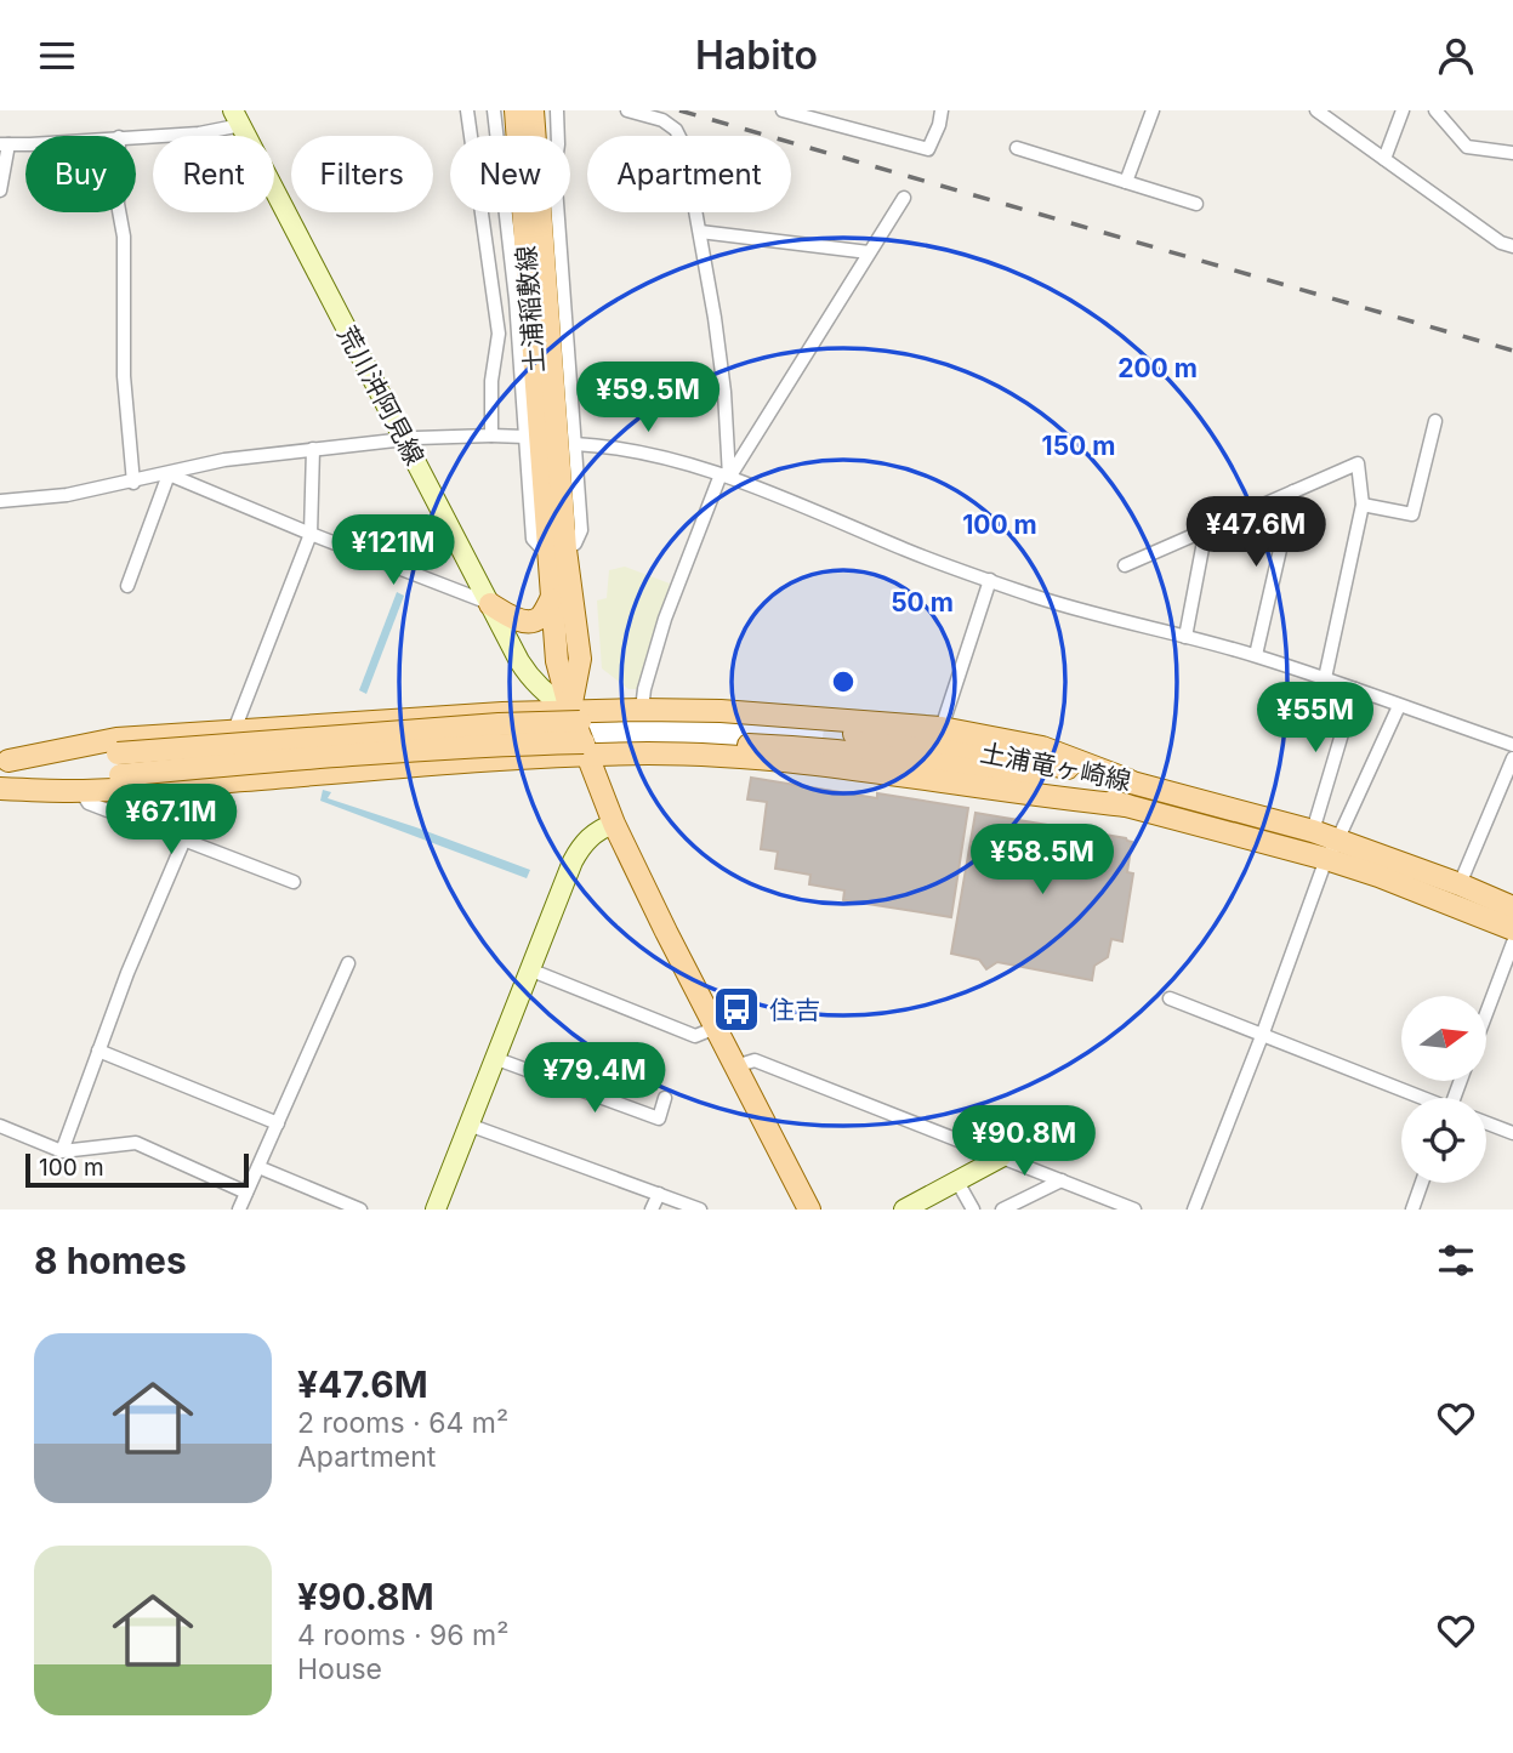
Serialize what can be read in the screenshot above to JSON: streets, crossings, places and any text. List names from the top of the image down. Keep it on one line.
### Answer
{"streets":{"main road":["土浦稲敷線","荒川沖阿見線","土浦竜ヶ崎線"]},"crossings":[["土浦稲敷線","荒川沖阿見線"],["土浦稲敷線","土浦竜ヶ崎線"],["荒川沖阿見線","土浦竜ヶ崎線"]],"places":{"bus stop":["住吉"]},"scale_bar":"100 m","north":"right","page":{"header":"Habito","chip":["Buy","Rent","Filters","New","Apartment"],"price":["¥59.5M","¥47.6M","¥121M","¥55M","¥67.1M","¥58.5M","¥79.4M","¥90.8M"],"scale":"100 m","heading":"8 homes","list":[{"name":"¥47.6M","note":"2 rooms · 64 m² · Apartment"},{"name":"¥90.8M","note":"4 rooms · 96 m² · House"}]},"rings":["200 m","150 m","100 m","50 m"]}
